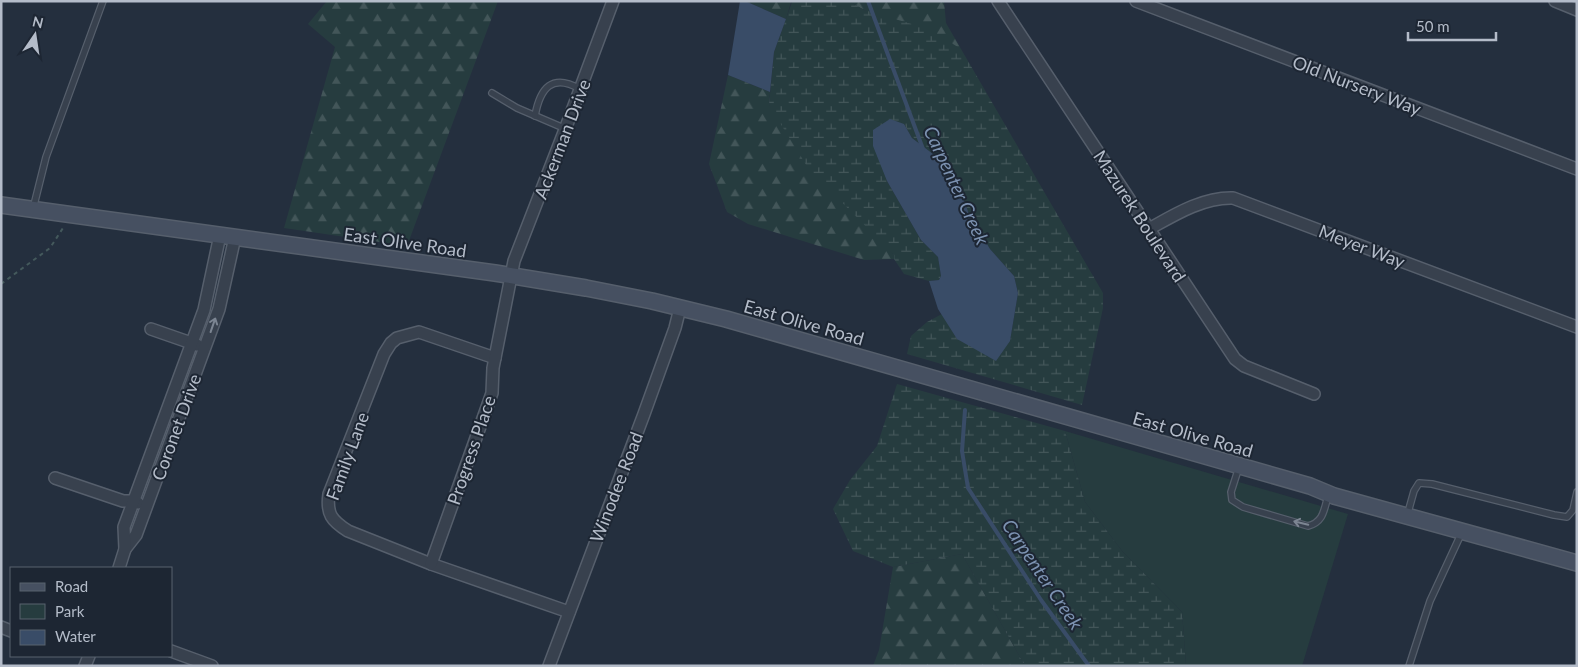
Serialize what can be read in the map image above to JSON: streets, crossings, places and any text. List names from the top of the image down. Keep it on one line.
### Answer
{"streets":{"street":["Old Nursery Way","Ackerman Drive","Mazurek Boulevard","East Olive Road","Meyer Way","Coronet Drive","Progress Place","Family Lane","Winodee Road"]},"crossings":[["Ackerman Drive","East Olive Road"],["Ackerman Drive","Progress Place"],["Mazurek Boulevard","Meyer Way"],["East Olive Road","Coronet Drive"],["East Olive Road","Progress Place"],["East Olive Road","Winodee Road"],["Progress Place","Family Lane"],["Family Lane","Winodee Road"]],"water":["Carpenter Creek"],"legend":["Road","Park","Water"],"scale_bar":"50 m","north":"top"}
